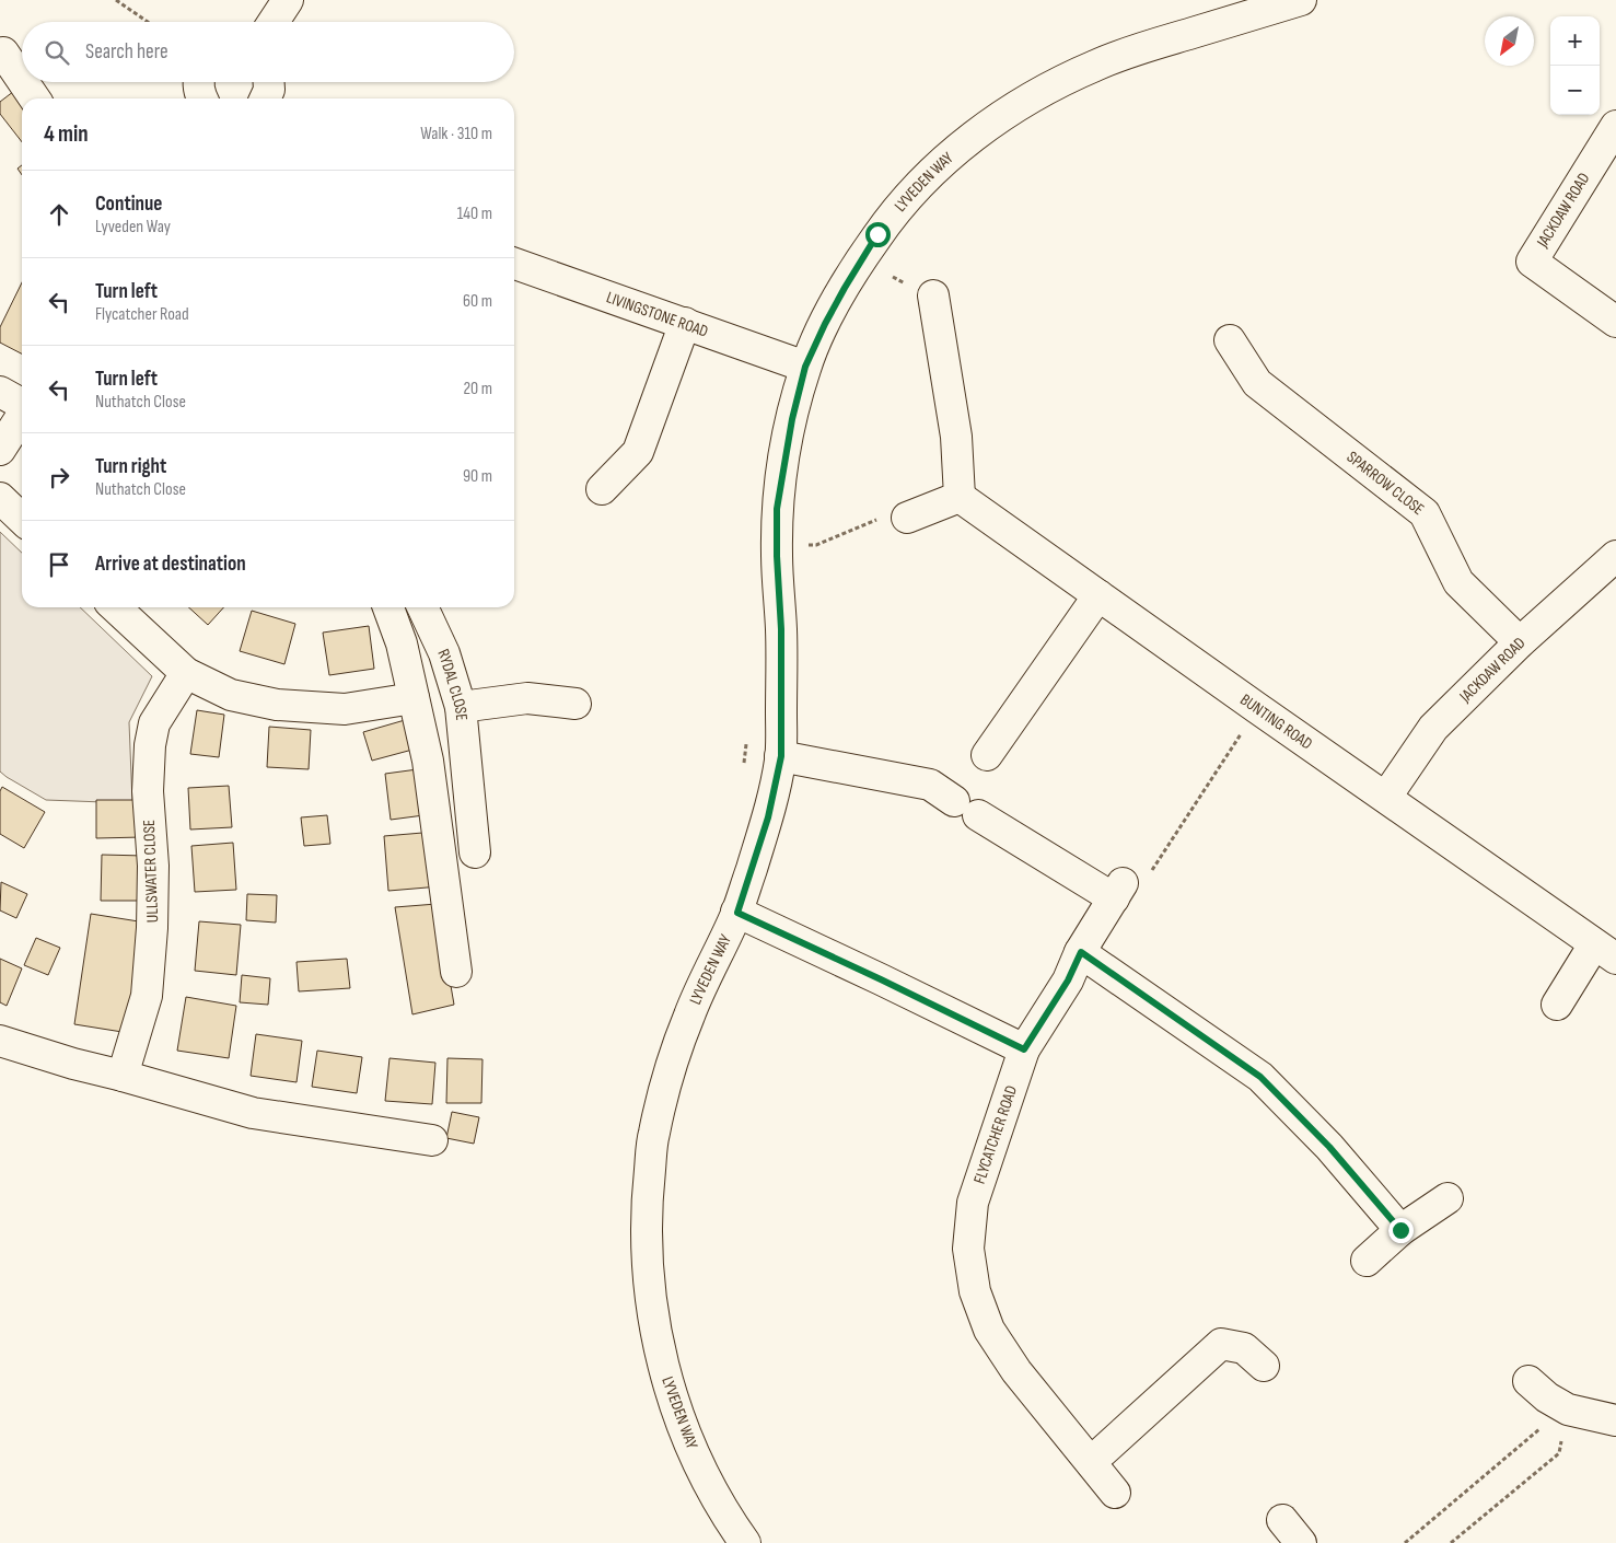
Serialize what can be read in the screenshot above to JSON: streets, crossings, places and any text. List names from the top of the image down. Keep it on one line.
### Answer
{"streets":{"street":["LYVEDEN WAY","JACKDAW ROAD","LIVINGSTONE ROAD","SPARROW CLOSE","RYDAL CLOSE","BUNTING ROAD","ULLSWATER CLOSE","FLYCATCHER ROAD"]},"crossings":[["LYVEDEN WAY","LIVINGSTONE ROAD"],["JACKDAW ROAD","SPARROW CLOSE"],["JACKDAW ROAD","BUNTING ROAD"]],"north":"bottom left","page":{"map_buttons":["+","−"],"search":"Search here","heading":["4 min","Walk · 310 m"],"list":[["Continue","Lyveden Way","140 m"],["Turn left","Flycatcher Road","60 m"],["Turn left","Nuthatch Close","20 m"],["Turn right","Nuthatch Close","90 m"],"Arrive at destination"]}}
